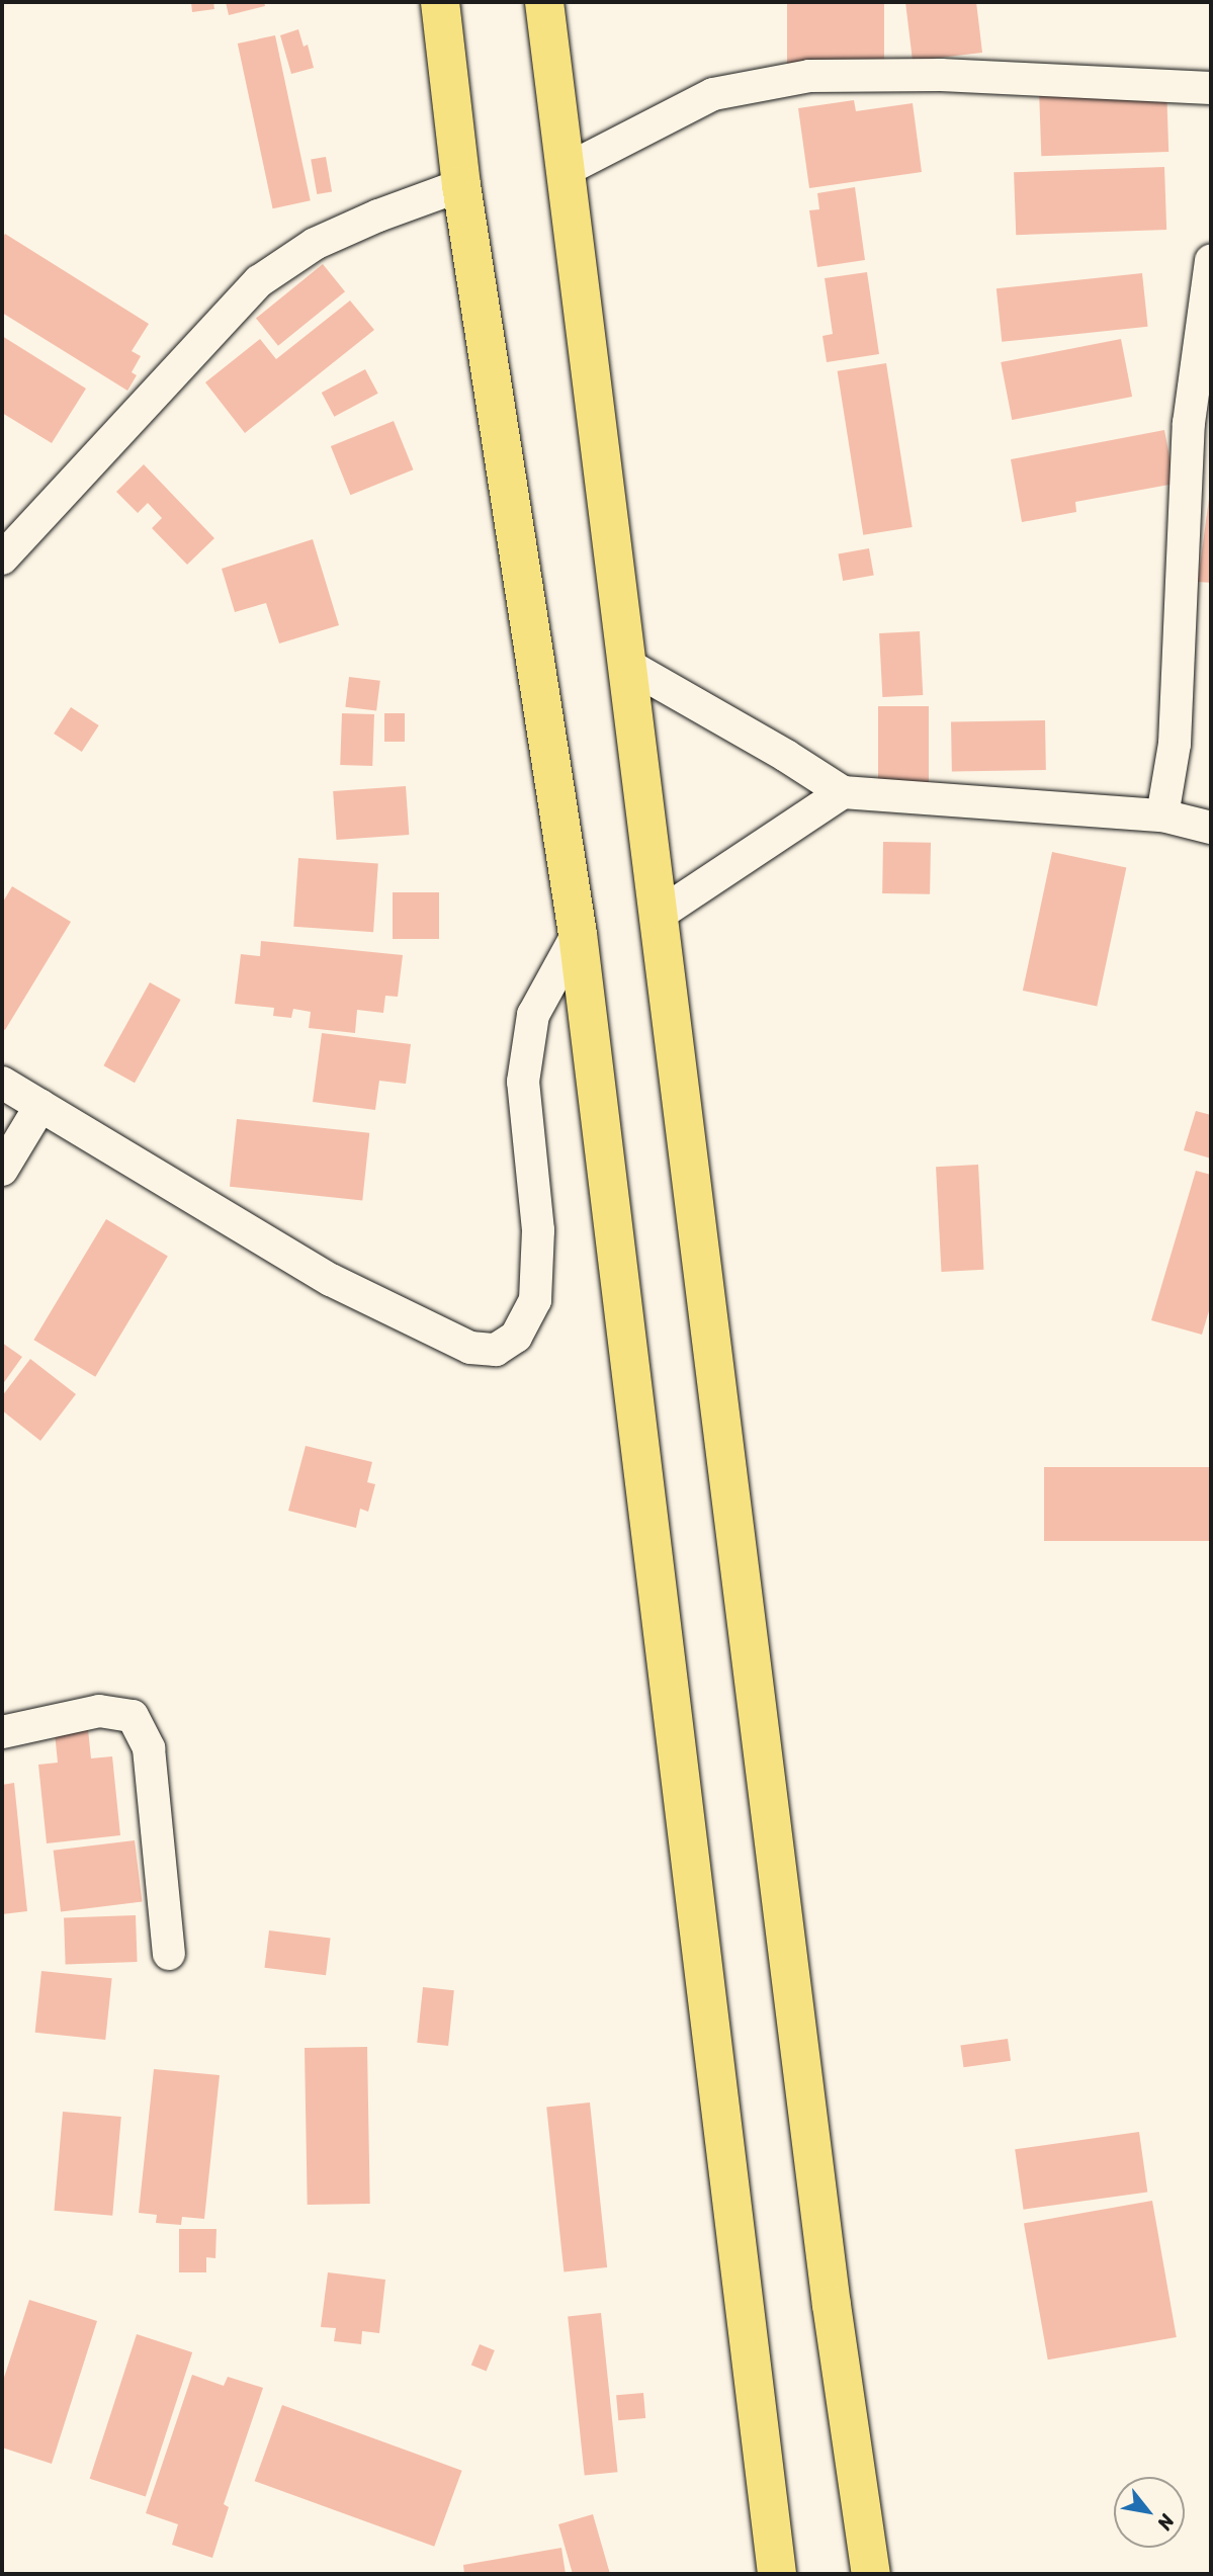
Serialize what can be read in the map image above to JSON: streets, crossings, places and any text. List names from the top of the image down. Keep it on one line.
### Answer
{"north":"bottom right"}
